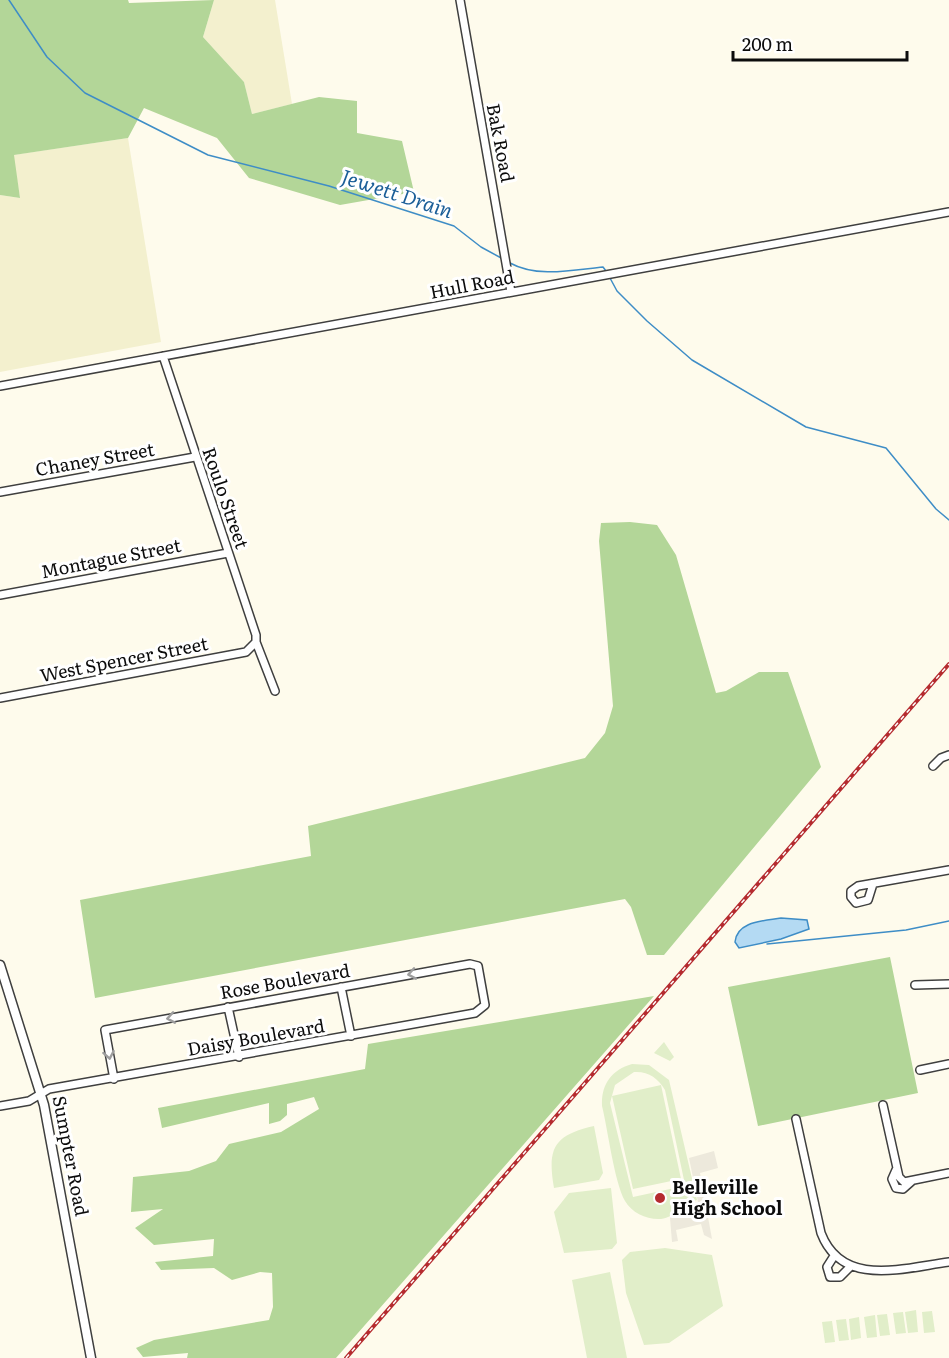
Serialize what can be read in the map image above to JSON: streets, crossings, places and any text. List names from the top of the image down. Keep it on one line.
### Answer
{"streets":{"street":["Bak Road","Hull Road","Chaney Street","Roulo Street","Montague Street","West Spencer Street","Rose Boulevard","Daisy Boulevard","Sumpter Road"]},"crossings":[["Bak Road","Hull Road"],["Hull Road","Roulo Street"],["Chaney Street","Roulo Street"],["Roulo Street","Montague Street"],["Roulo Street","West Spencer Street"],["Rose Boulevard","Daisy Boulevard"],["Daisy Boulevard","Sumpter Road"]],"water":["Jewett Drain"],"places":["Belleville High School"],"scale_bar":"200 m"}
